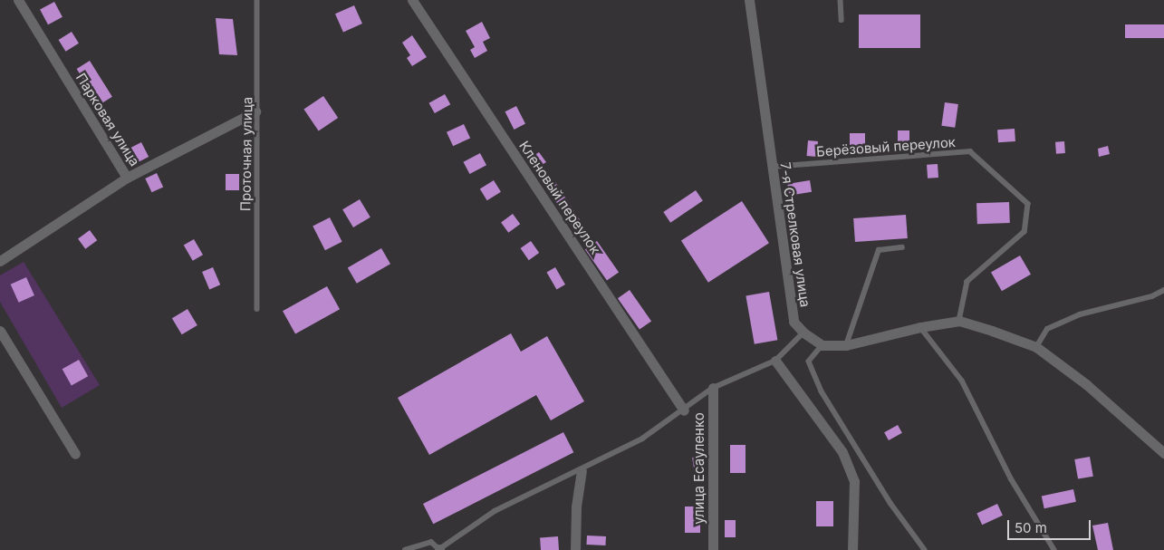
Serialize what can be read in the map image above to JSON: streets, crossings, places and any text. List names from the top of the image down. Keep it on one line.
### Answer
{"streets":{"street":["Парковая улица","Кленовый переулок","7-я Стрелковая улица","улица Есауленко"],"lane":["Берёзовый переулок","Проточная улица"]},"crossings":[["Парковая улица","Проточная улица"],["Берёзовый переулок","7-я Стрелковая улица"]],"scale_bar":"50 m"}
